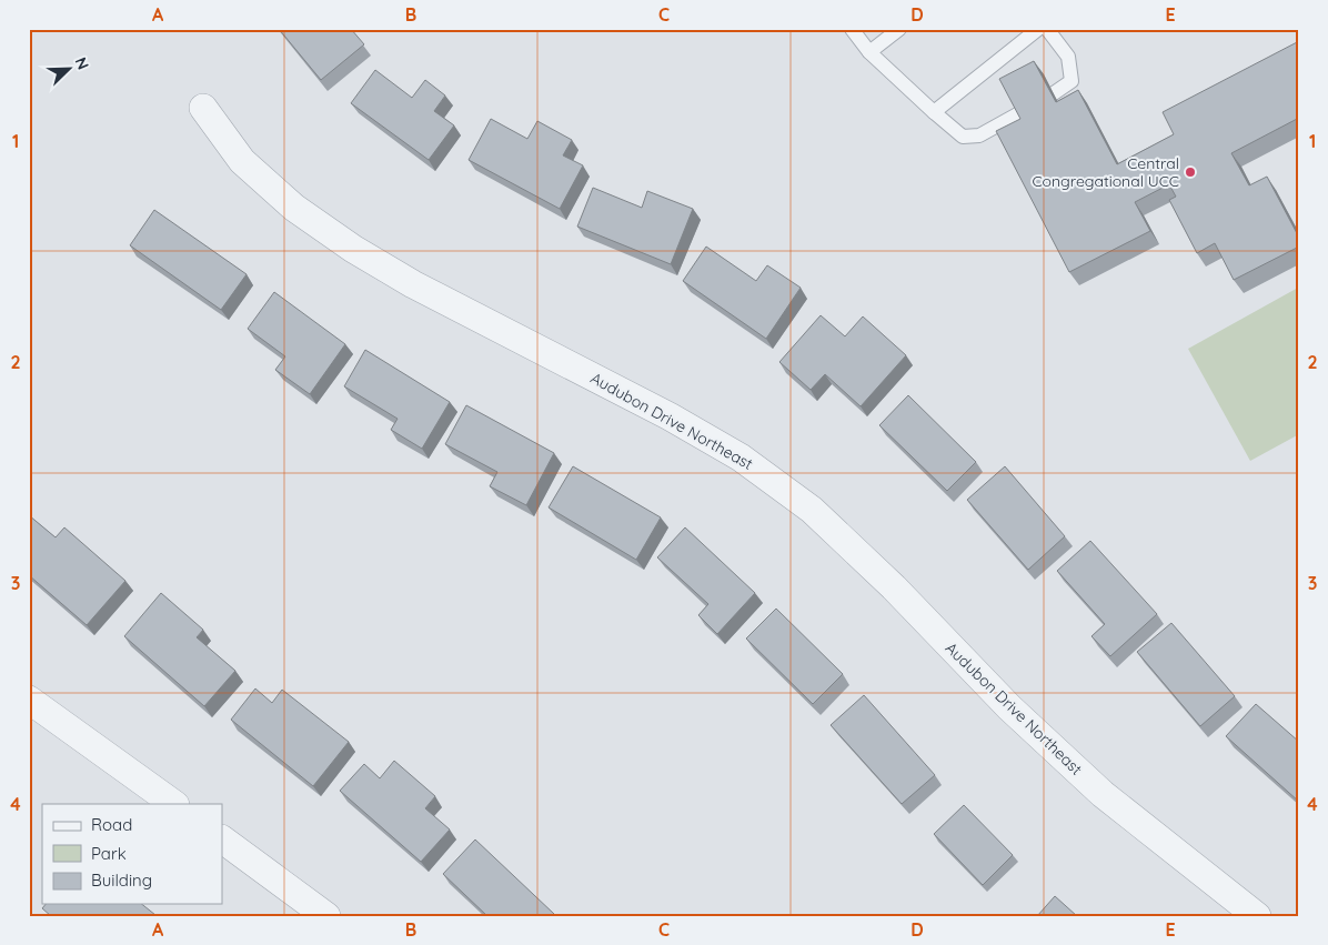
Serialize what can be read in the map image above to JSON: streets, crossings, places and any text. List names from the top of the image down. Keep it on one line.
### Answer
{"streets":{"street":["Audubon Drive Northeast"]},"places":["Central Congregational UCC"],"legend":["Road","Park","Building"],"north":"top right","grid":{"columns":["A","B","C","D","E"],"rows":["1","2","3","4"]}}
